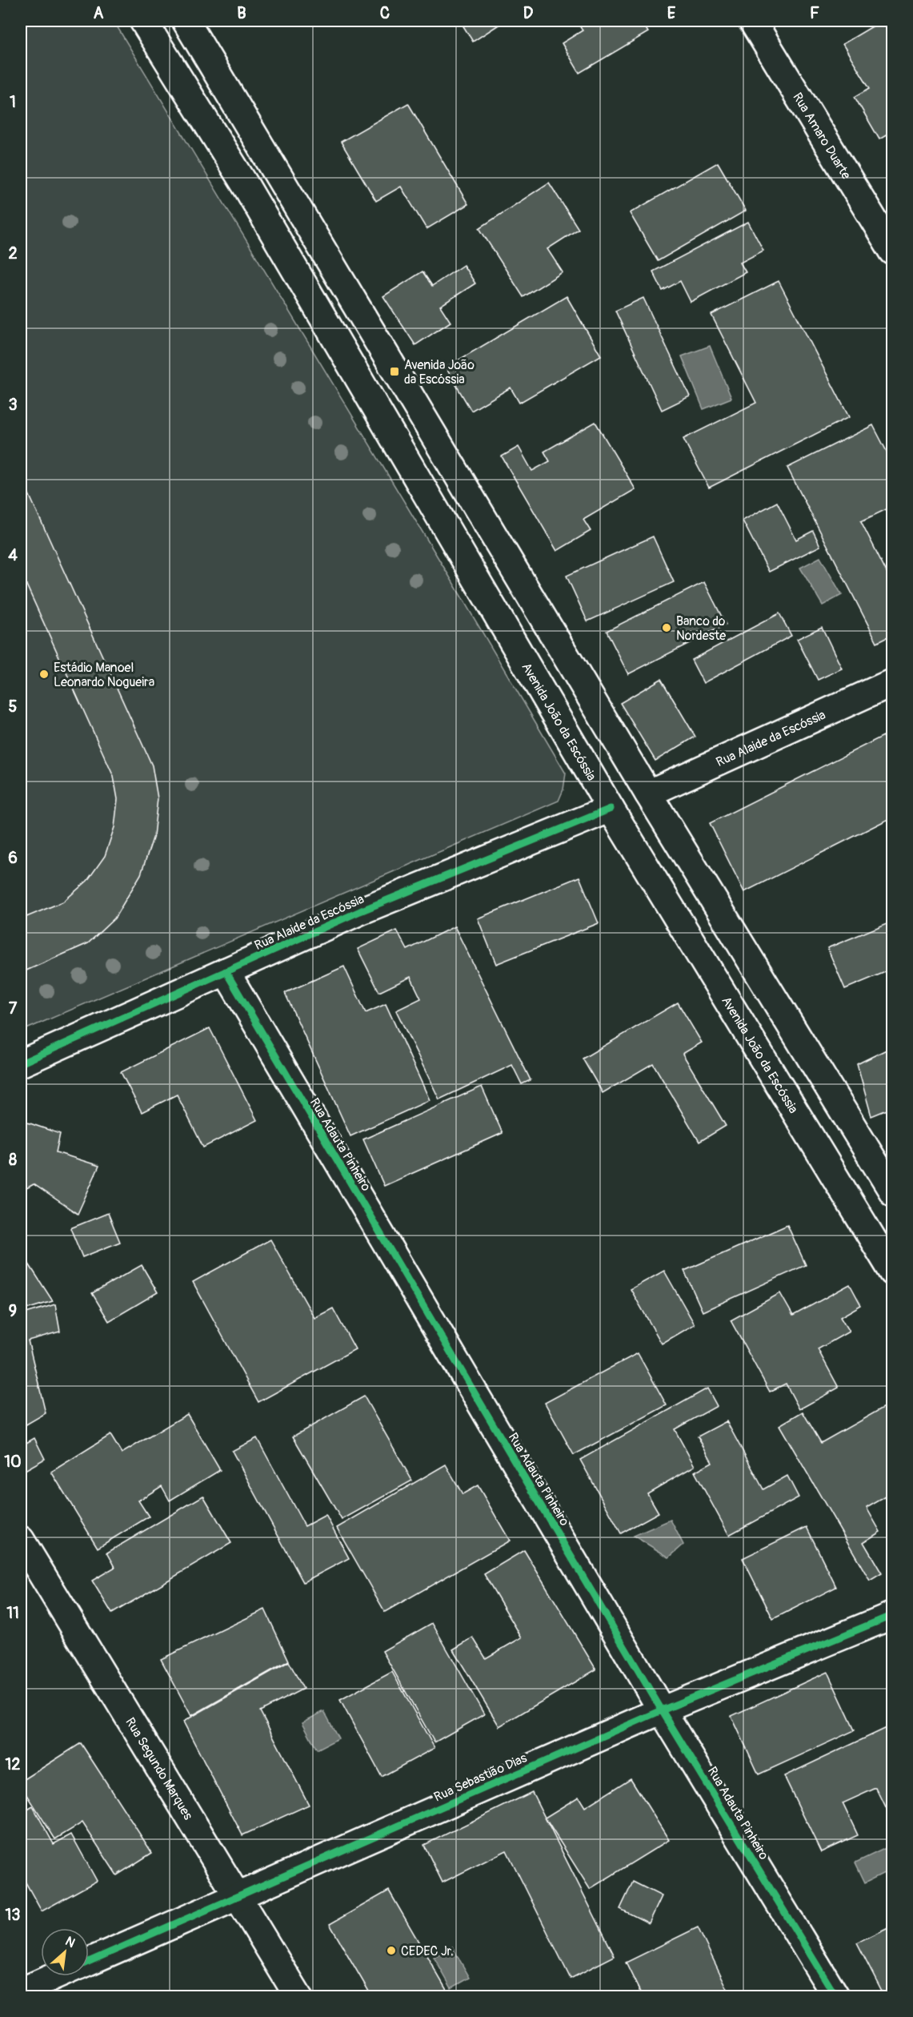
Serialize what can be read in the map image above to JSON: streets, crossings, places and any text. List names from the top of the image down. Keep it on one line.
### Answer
{"streets":{"street":["Rua Amaro Duarte","Avenida João da Escóssia","Rua Alaide da Escóssia","Rua Adauta Pinheiro","Rua Segundo Marques","Rua Sebastião Dias"]},"crossings":[["Avenida João da Escóssia","Rua Alaide da Escóssia"],["Rua Alaide da Escóssia","Rua Adauta Pinheiro"],["Rua Adauta Pinheiro","Rua Sebastião Dias"],["Rua Segundo Marques","Rua Sebastião Dias"]],"places":{"transit":["Avenida João da Escóssia"],"other":["Banco do Nordeste","Estádio Manoel Leonardo Nogueira","CEDEC Jr."]},"north":"top right","grid":{"columns":["A","B","C","D","E","F"],"rows":["1","2","3","4","5","6","7","8","9","10","11","12","13"]}}
